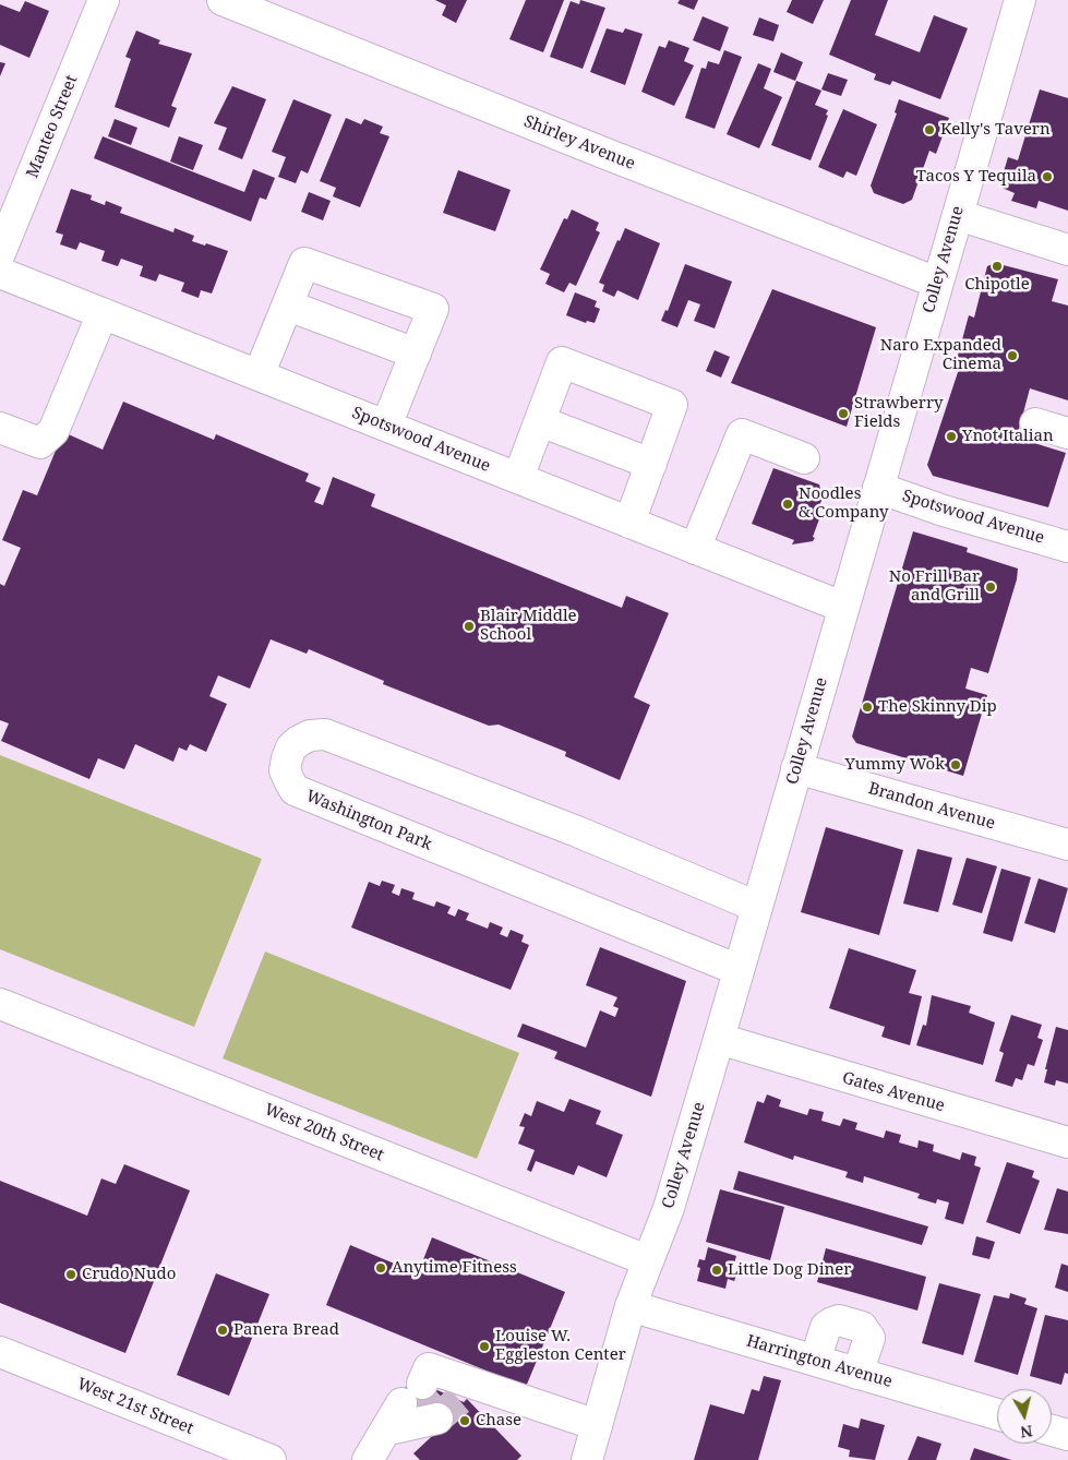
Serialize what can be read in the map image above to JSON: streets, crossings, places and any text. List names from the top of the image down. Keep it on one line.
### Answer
{"streets":{"street":["Manteo Street","Shirley Avenue","Colley Avenue","Spotswood Avenue","Brandon Avenue","Washington Park","Gates Avenue","West 20th Street","Harrington Avenue","West 21st Street"]},"crossings":[["Shirley Avenue","Colley Avenue"],["Colley Avenue","Spotswood Avenue"],["Colley Avenue","Brandon Avenue"],["Colley Avenue","Washington Park"],["Colley Avenue","Gates Avenue"],["Colley Avenue","West 20th Street"],["Colley Avenue","Harrington Avenue"]],"places":["Kelly's Tavern","Tacos Y Tequila","Chipotle","Naro Expanded Cinema","Strawberry Fields","Ynot Italian","Noodles & Company","No Frill Bar and Grill","Blair Middle School","The Skinny Dip","Yummy Wok","Anytime Fitness","Little Dog Diner","Crudo Nudo","Panera Bread","Louise W. Eggleston Center","Chase"],"north":"bottom"}
